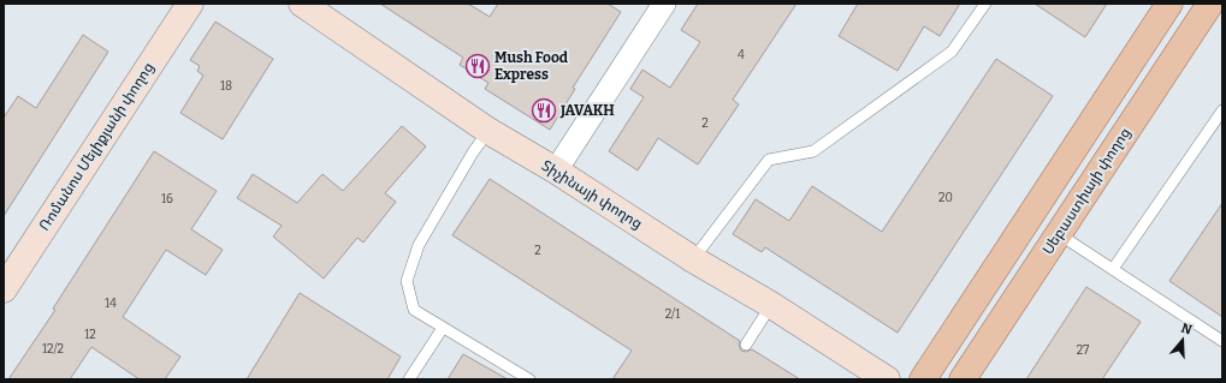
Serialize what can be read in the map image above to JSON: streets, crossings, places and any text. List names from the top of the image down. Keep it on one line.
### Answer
{"streets":{"main road":["Ռոմանոս Մելիքյանի փողոց","Սեբաստիայի փողոց","Տիչինայի փողոց"]},"places":{"restaurant":["Mush Food Express","JAVAKH"]},"house_numbers":["4","18","2","20","16","2","14","2/1","12","12/2","27"],"north":"top"}
